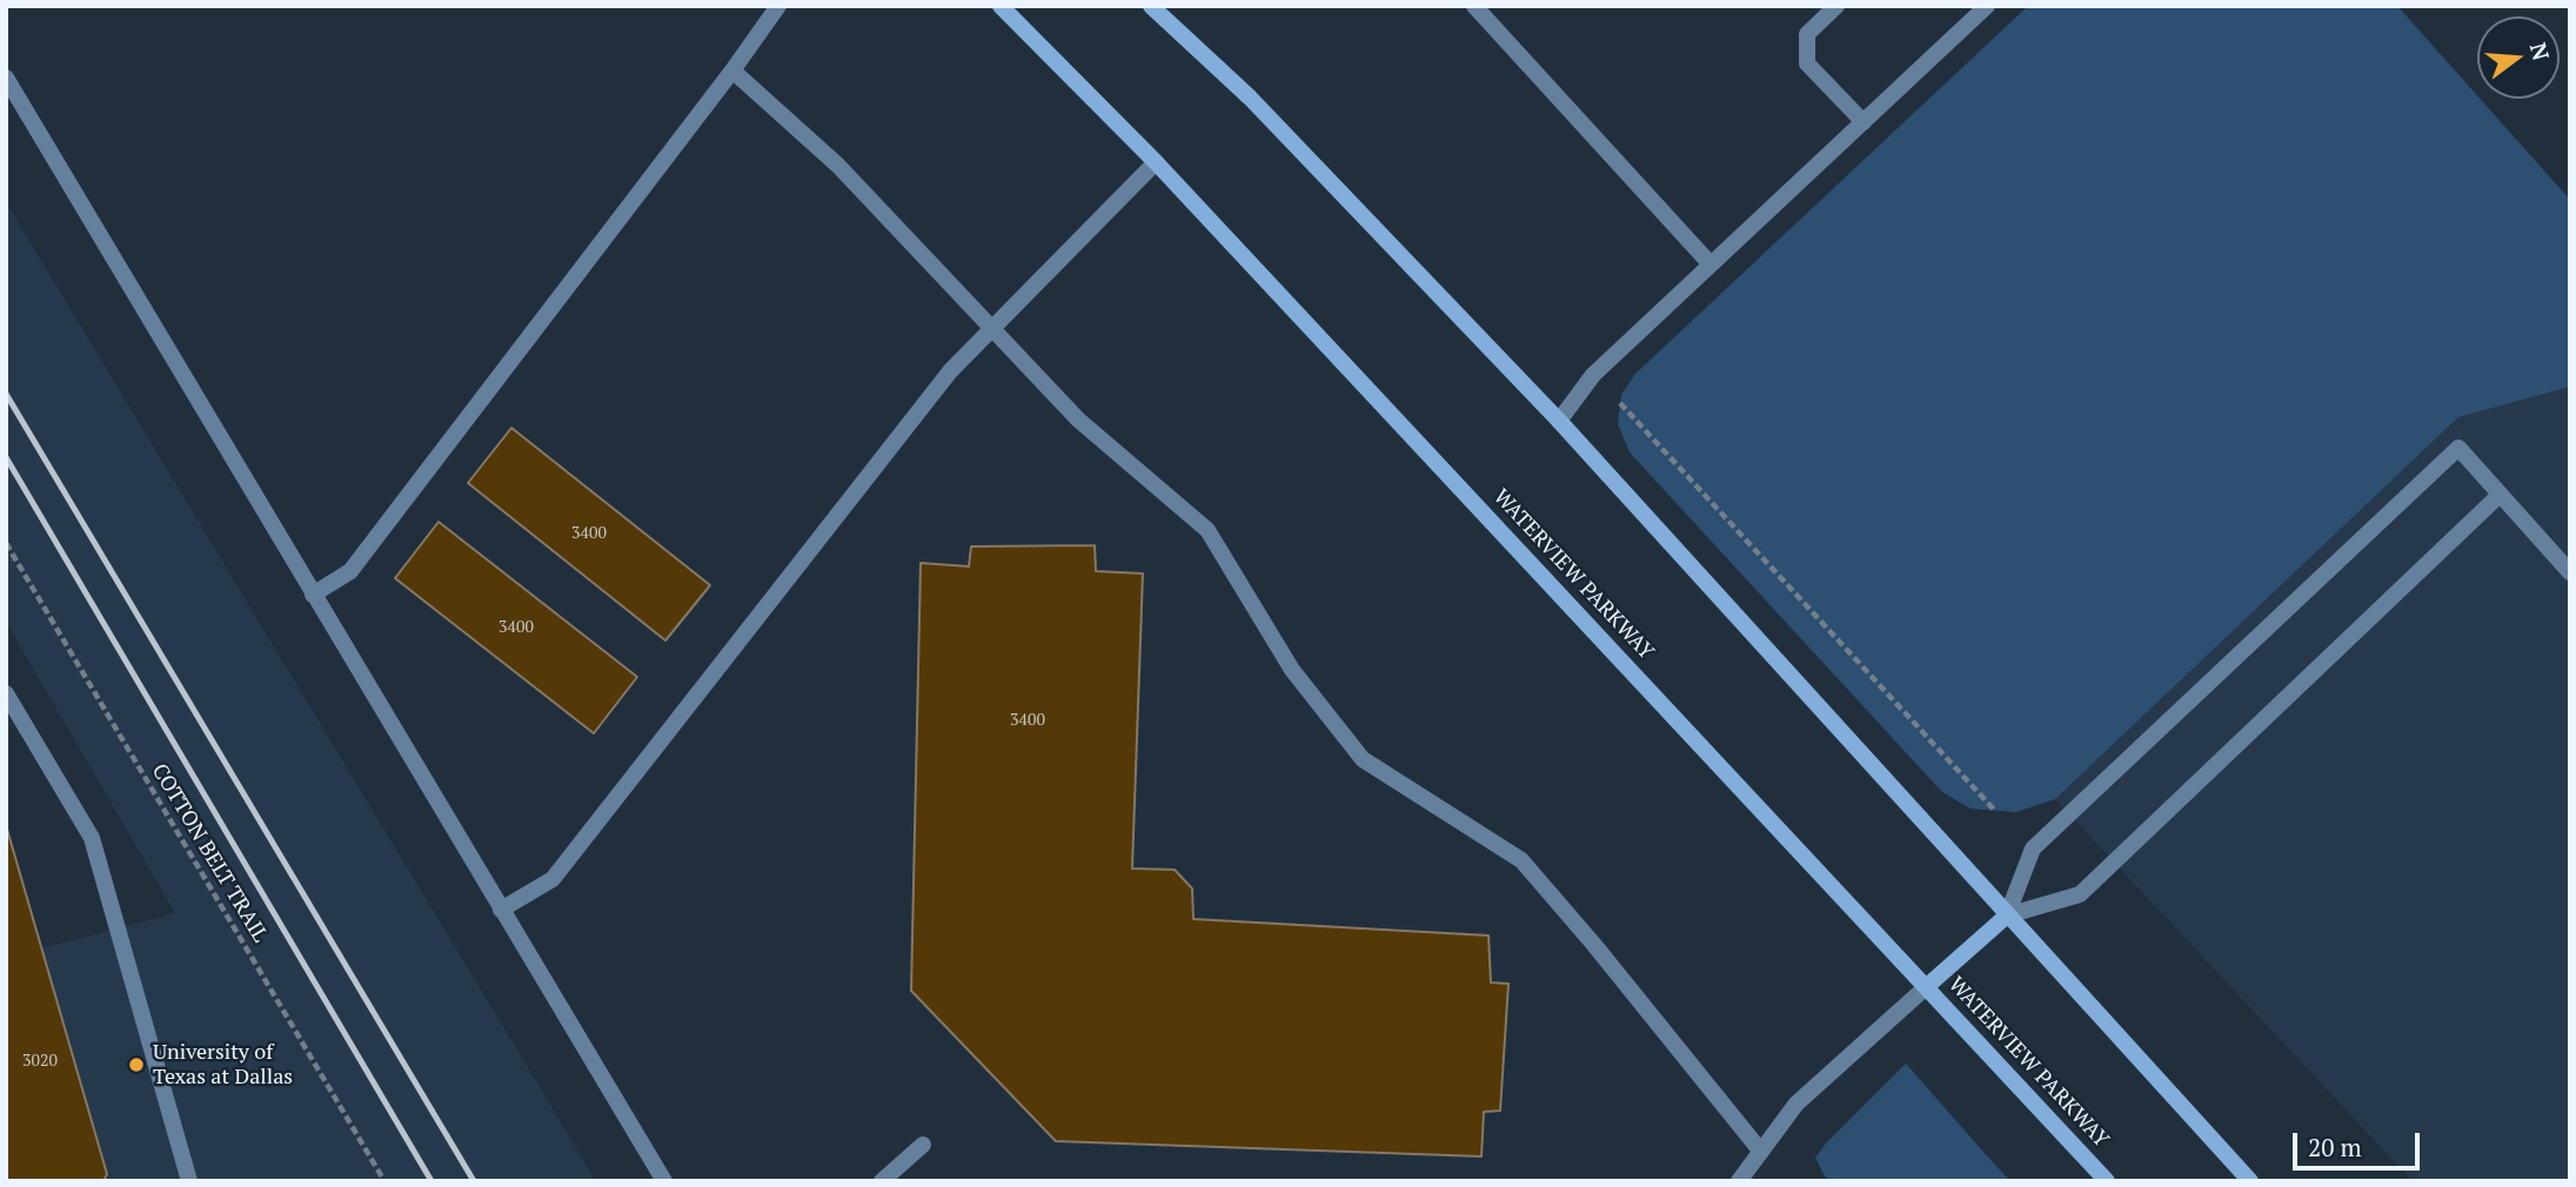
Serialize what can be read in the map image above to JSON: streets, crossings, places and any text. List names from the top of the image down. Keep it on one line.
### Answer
{"streets":{"main road":["WATERVIEW PARKWAY"],"path":["COTTON BELT TRAIL"]},"places":["University of Texas at Dallas"],"house_numbers":["3400","3400","3400","3020"],"scale_bar":"20 m","north":"right"}
